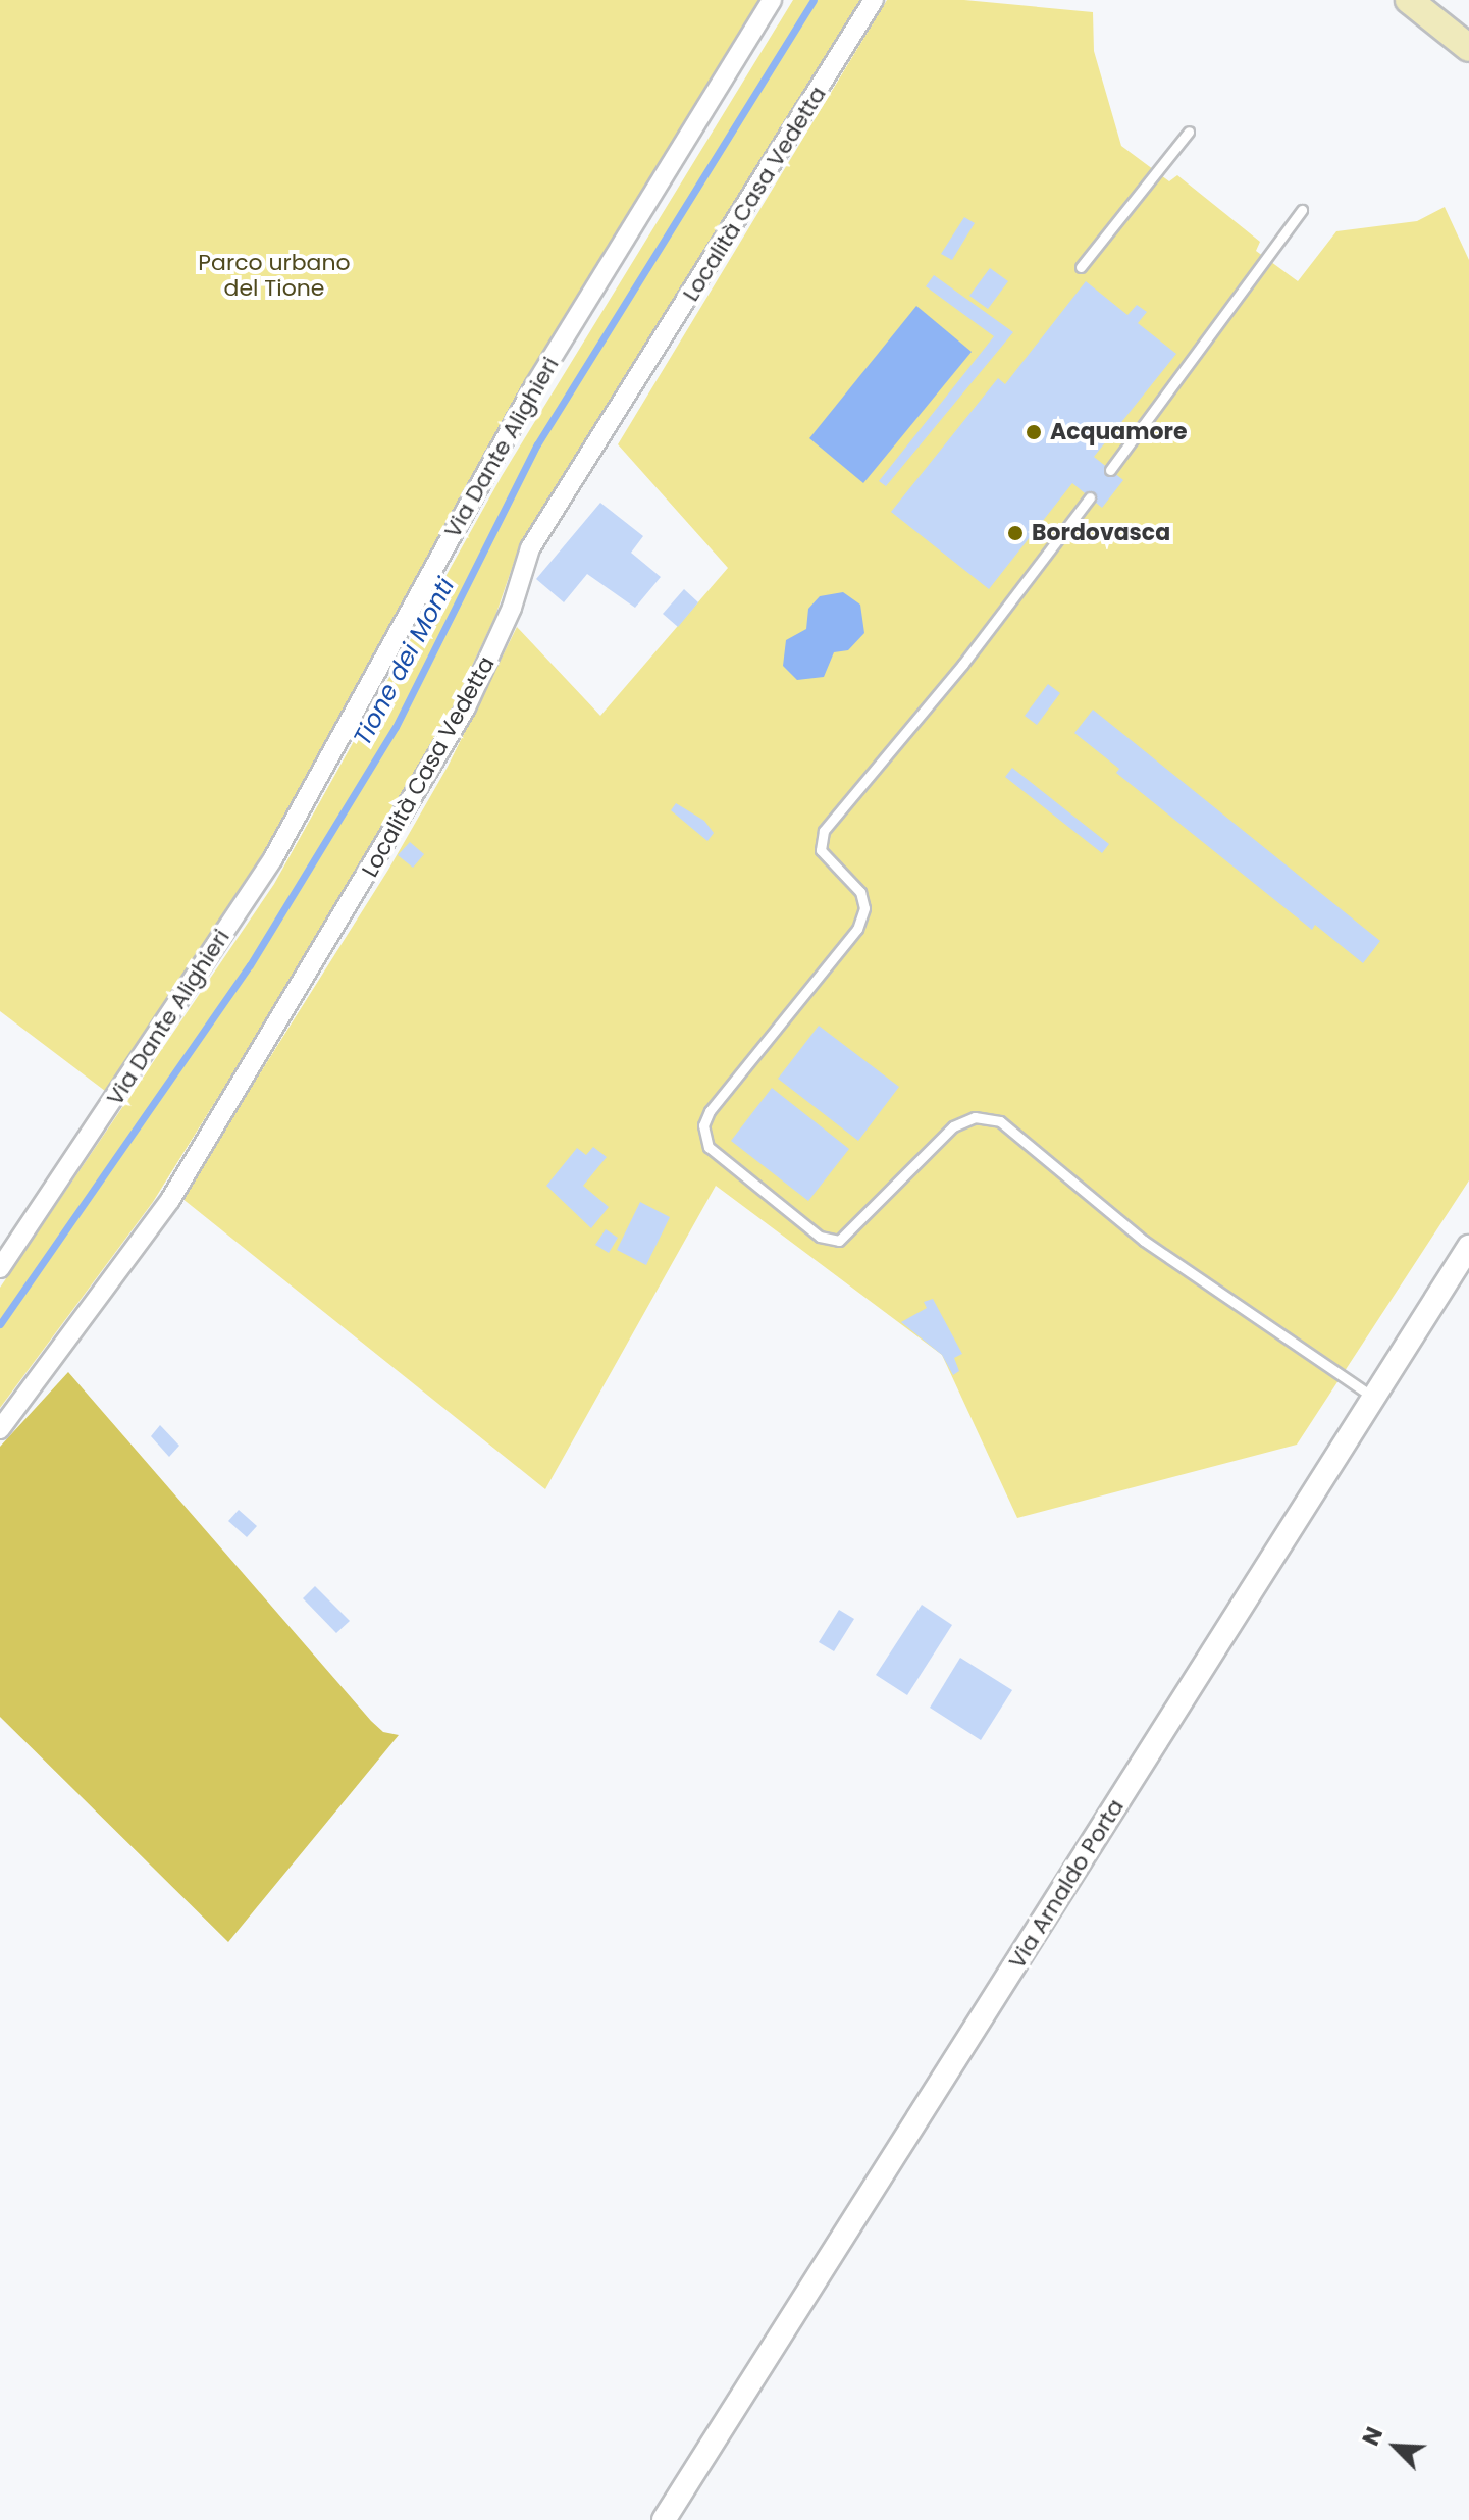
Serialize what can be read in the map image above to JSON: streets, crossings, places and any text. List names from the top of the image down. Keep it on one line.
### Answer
{"streets":{"street":["Località Casa Vedetta","Via Dante Alighieri","Via Arnaldo Porta"]},"water":["Tione dei Monti"],"parks":["Parco urbano del Tione"],"places":["Acquamore","Bordovasca"],"north":"top left"}
